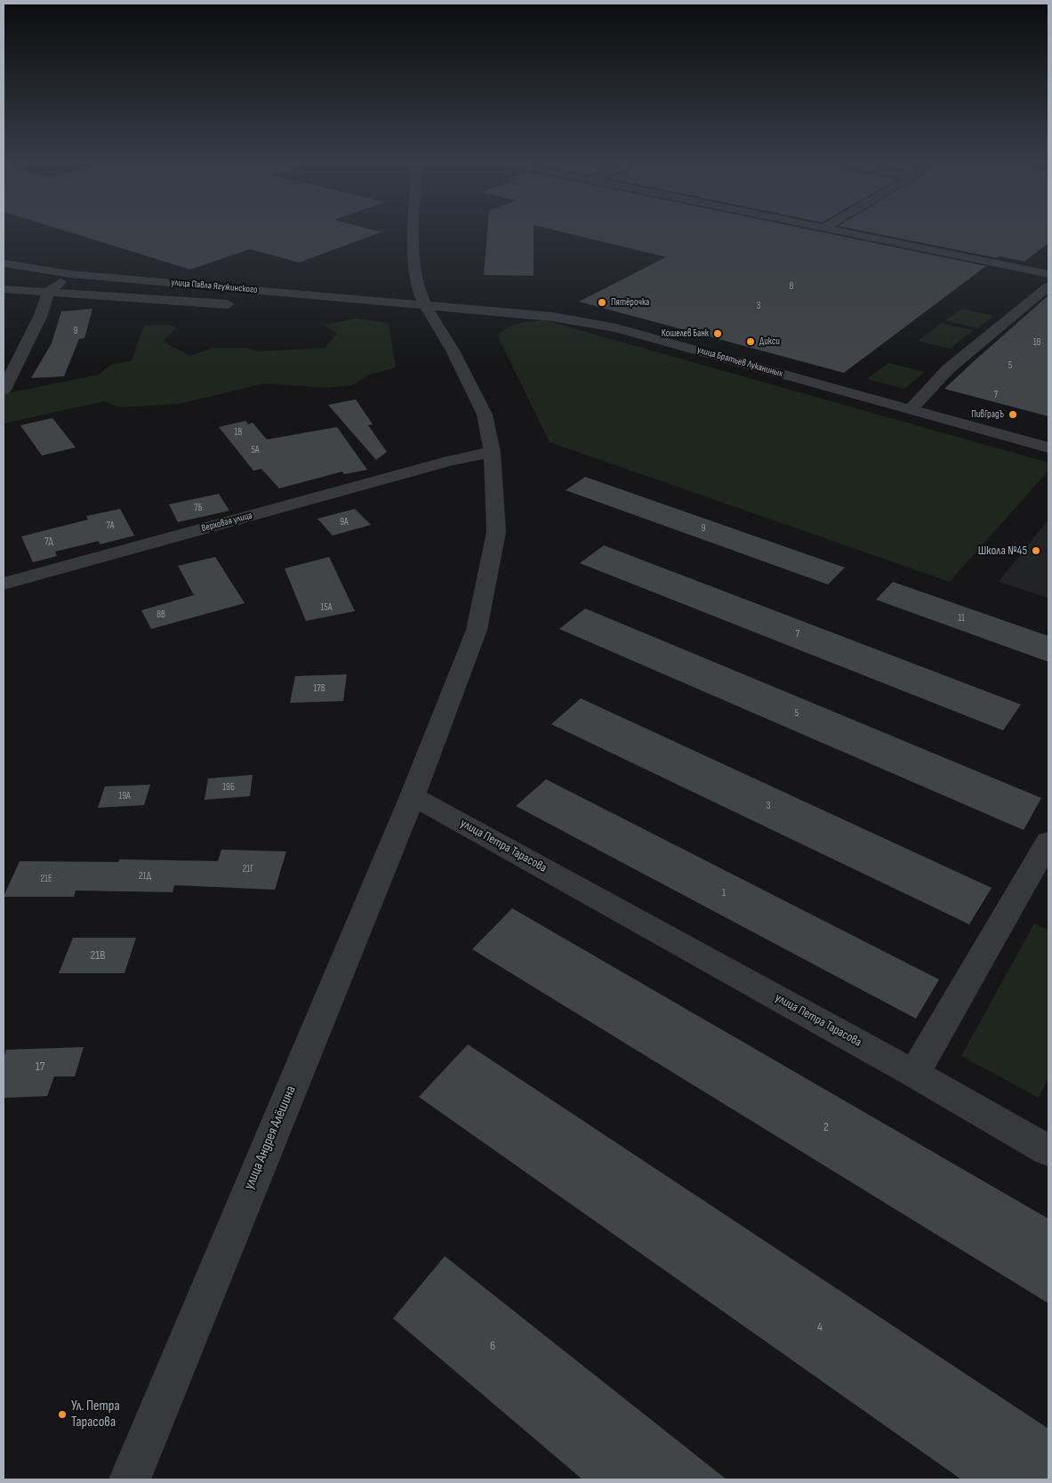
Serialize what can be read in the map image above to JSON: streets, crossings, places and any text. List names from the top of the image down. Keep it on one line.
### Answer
{"streets":{"street":["улица Павла Ягужинского","улица Братьев Луканиных","Верховая улица","улица Петра Тарасова","улица Андрея Алёшина"]},"crossings":[["улица Павла Ягужинского","улица Братьев Луканиных"],["улица Петра Тарасова","улица Андрея Алёшина"]],"places":["Пятёрочка","Кошелев Банк","Дикси","ПивГрадЪ","Школа №45","Ул. Петра Тарасова"],"house_numbers":["8","3","9","18","5","7","1В","5А","7Б","9А","7А","9","7Д","15А","8В","11","7","17В","5","19Б","19А","3","21Г","21Д","21Е","1","21В","17","2","4","6"]}
